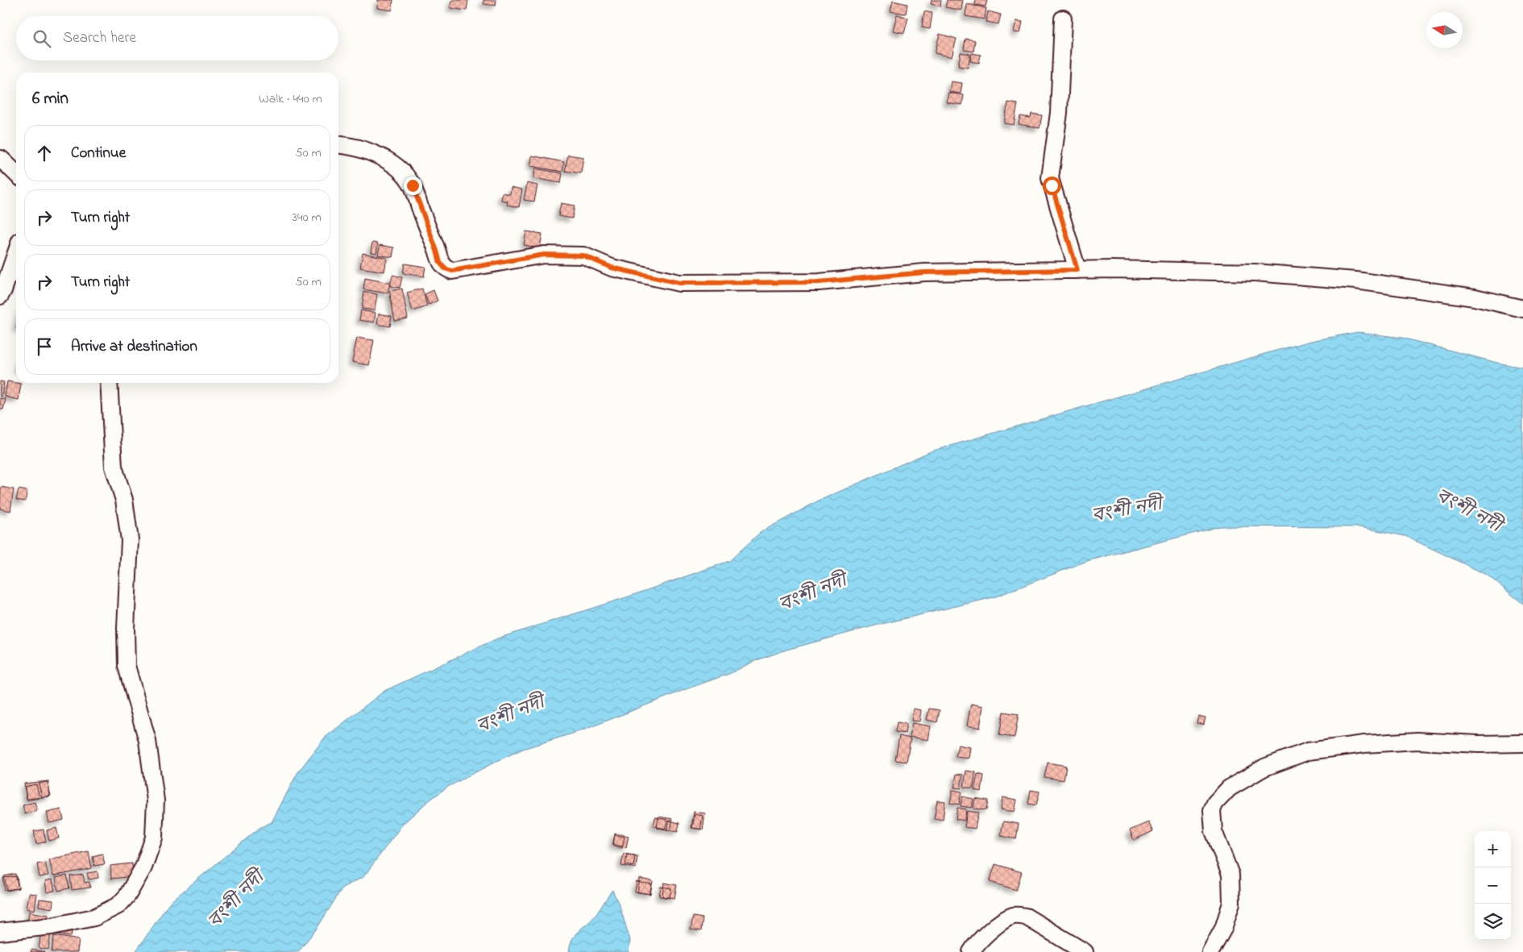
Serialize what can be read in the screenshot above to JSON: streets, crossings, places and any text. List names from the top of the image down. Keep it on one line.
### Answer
{"water":["বংশী নদী"],"north":"left","page":{"search":"Search here","heading":["6 min","Walk · 440 m"],"list":[["Continue","50 m"],["Turn right","340 m"],["Turn right","50 m"],"Arrive at destination"],"map_buttons":["+","−"]}}
